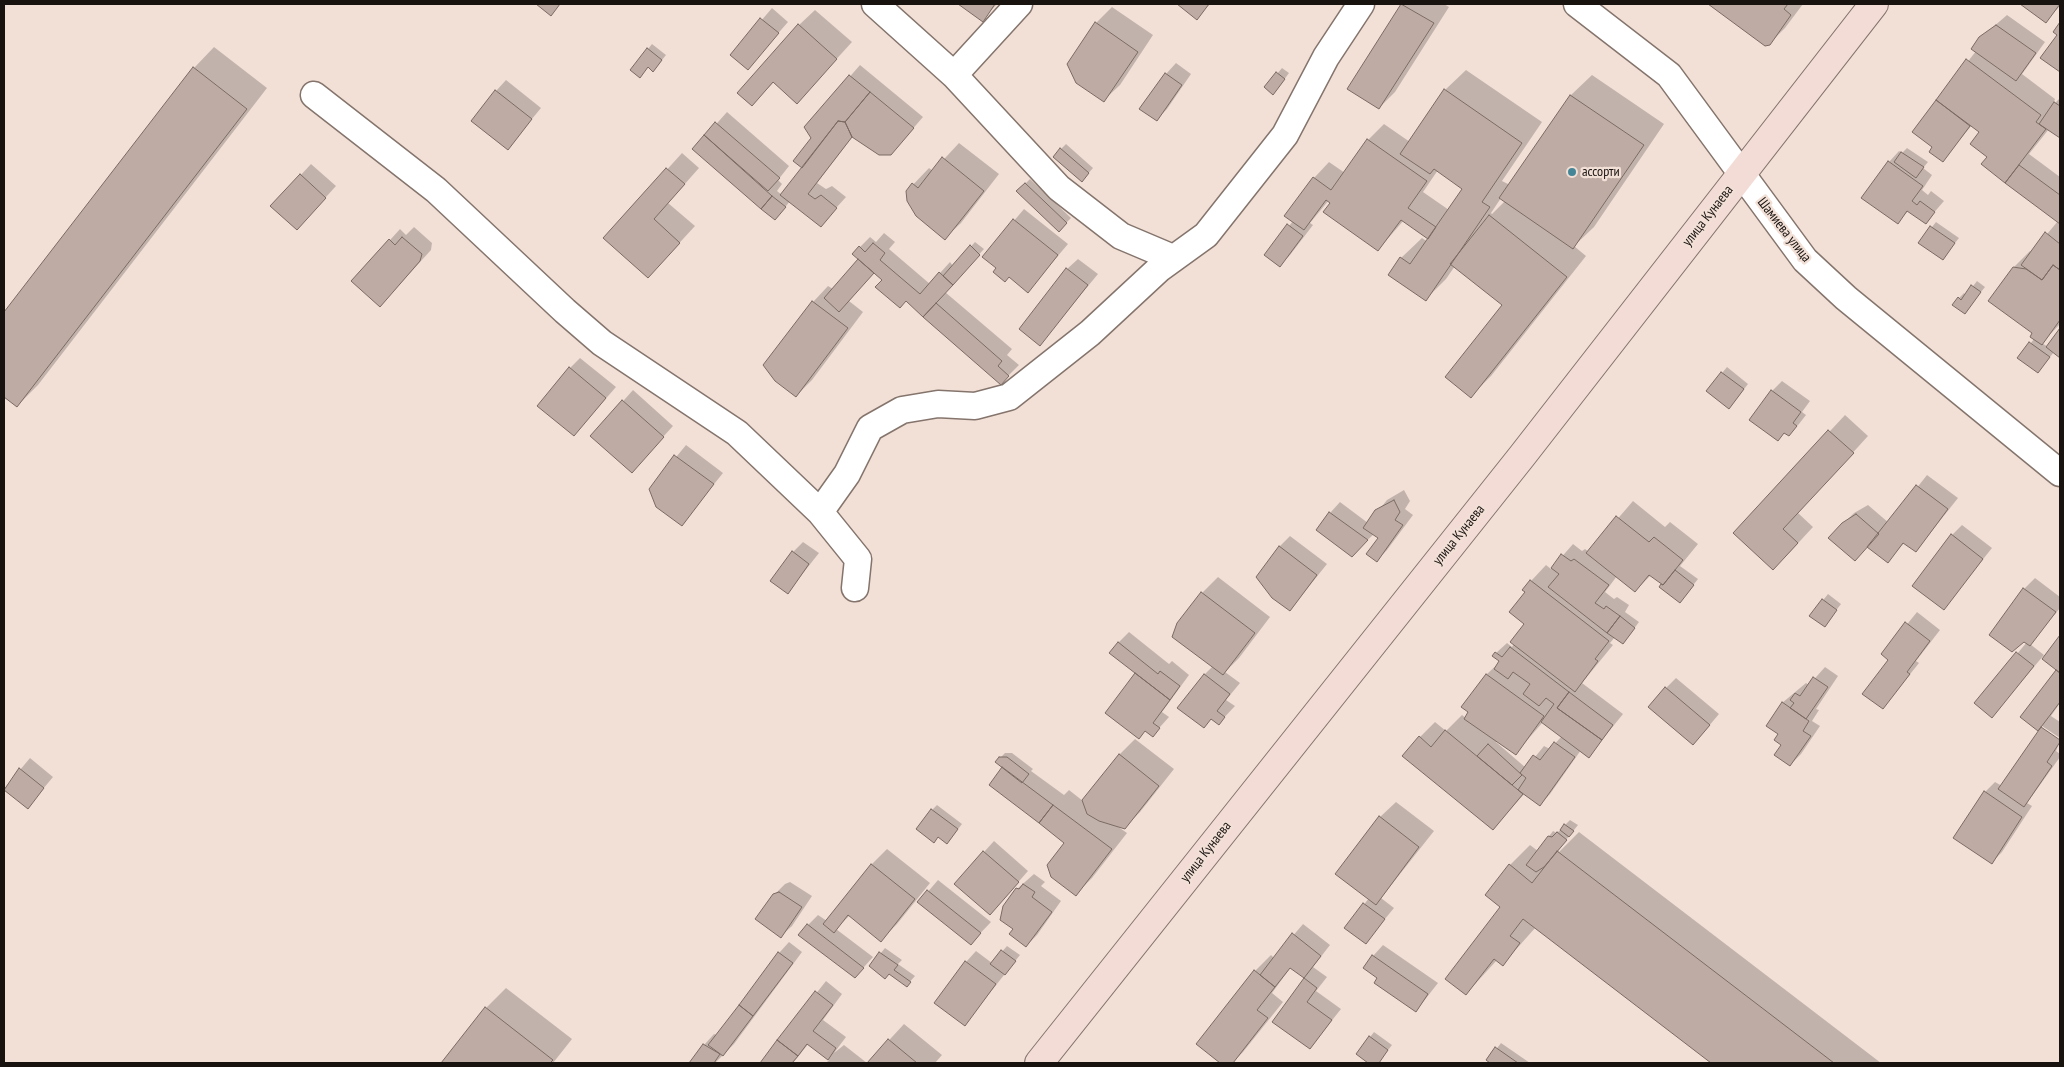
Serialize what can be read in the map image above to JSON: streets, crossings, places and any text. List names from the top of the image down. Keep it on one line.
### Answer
{"streets":{"main road":["улица Кунаева"],"street":["Шамиева улица"]},"crossings":[["улица Кунаева","Шамиева улица"]],"places":["ассорти"]}
